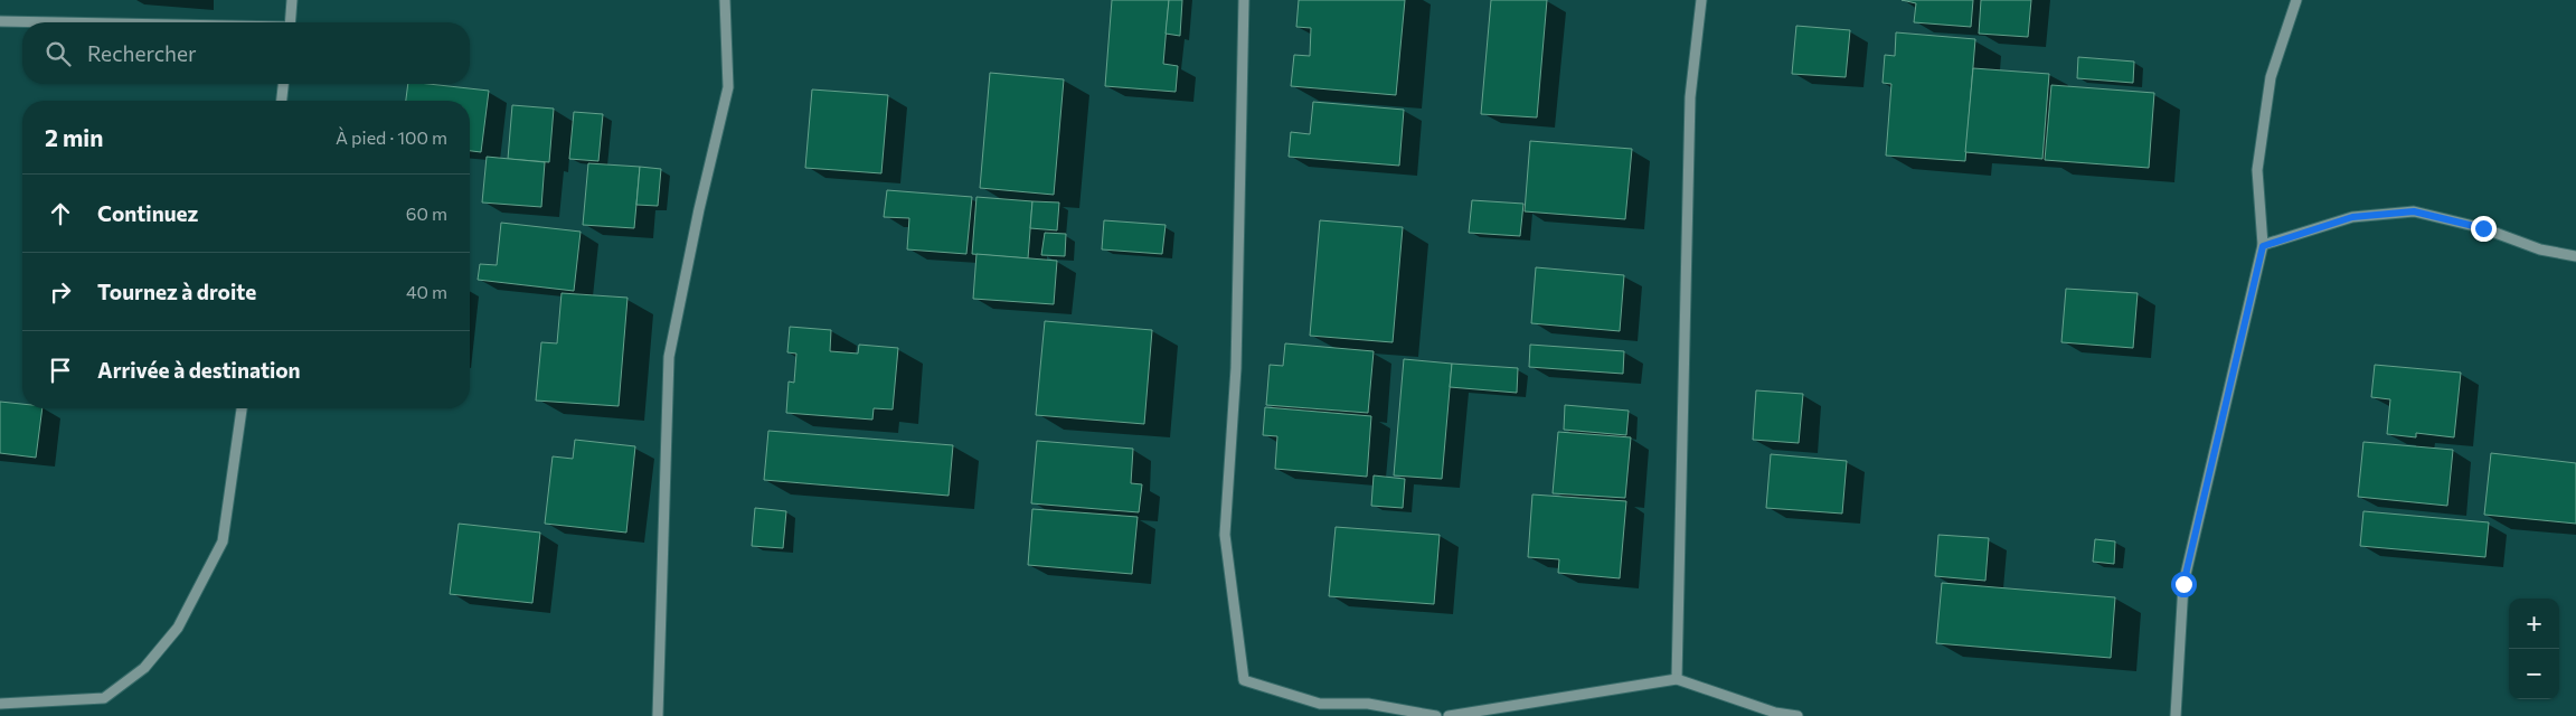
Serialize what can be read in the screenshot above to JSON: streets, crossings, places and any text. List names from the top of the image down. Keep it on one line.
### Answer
{"page":{"search":"Rechercher","heading":["2 min","À pied · 100 m"],"list":[["Continuez","60 m"],["Tournez à droite","40 m"],"Arrivée à destination"],"map_buttons":["+","−"]}}
